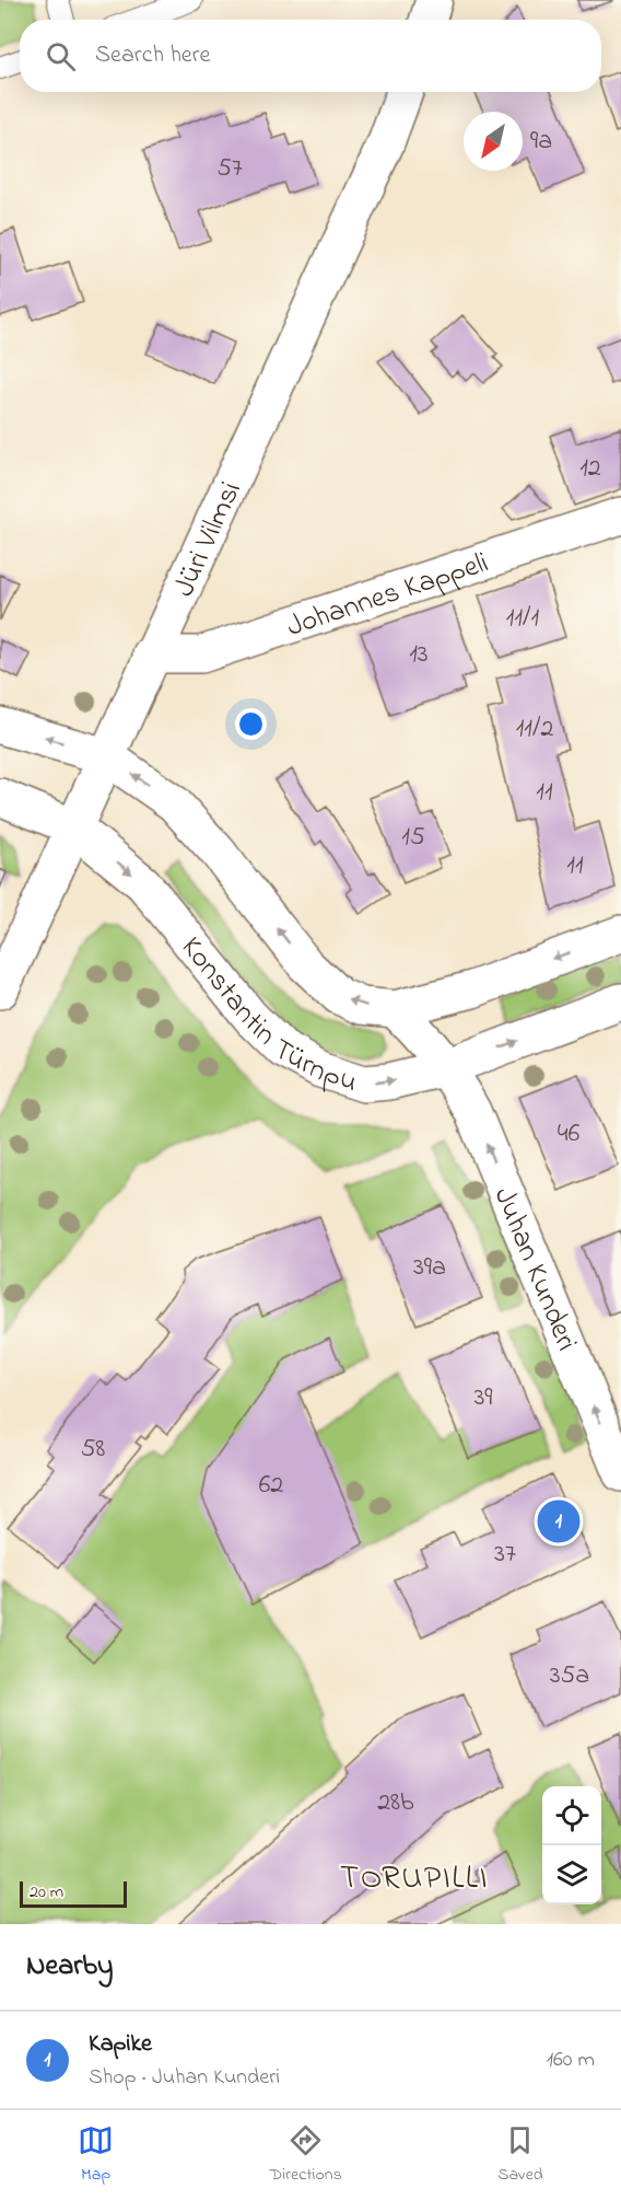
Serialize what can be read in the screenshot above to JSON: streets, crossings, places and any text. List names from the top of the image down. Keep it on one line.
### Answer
{"streets":{"street":["Jüri Vilmsi","Johannes Kappeli","Konstantin Türnpu","Juhan Kunderi"]},"crossings":[["Jüri Vilmsi","Johannes Kappeli"],["Jüri Vilmsi","Konstantin Türnpu"],["Konstantin Türnpu","Juhan Kunderi"]],"one_way":["Juhan Kunderi"],"districts":["TORUPILLI"],"house_numbers":["9a","57","12","11/1","13","11/2","11","15","11","46","39a","39","58","62","37","35a","28b"],"scale_bar":"20 m","north":"bottom left","page":{"search":"Search here","pins":"1","scale":"20 m","heading":"Nearby","list":[{"mark":"1","name":"Kapike","note":"Shop · Juhan Kunderi","value":"160 m"}],"nav":["Map","Directions","Saved"]}}
